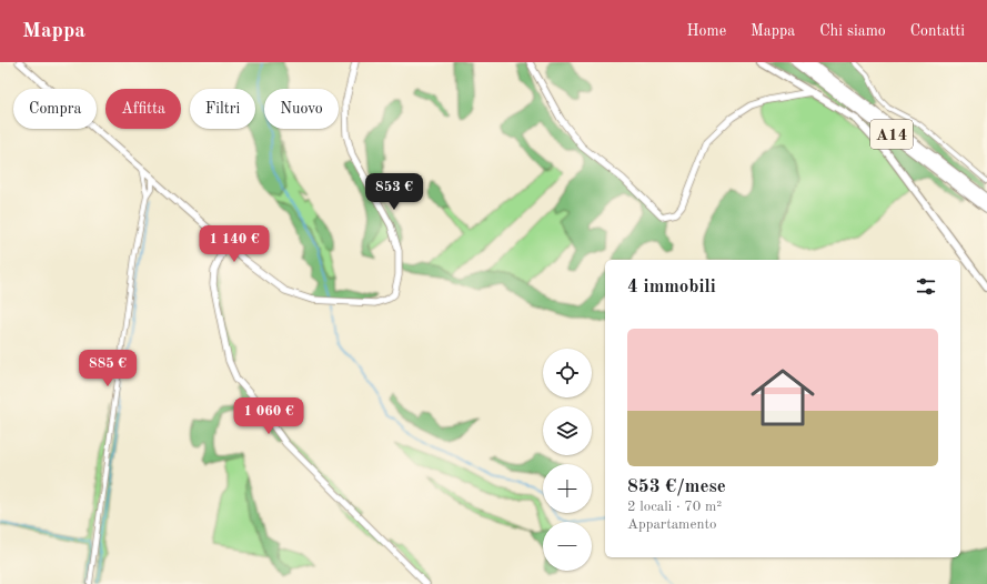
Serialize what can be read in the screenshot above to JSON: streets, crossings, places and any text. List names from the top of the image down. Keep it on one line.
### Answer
{"streets":{"highway":["A14"]},"page":{"header":"Mappa","nav":["Home","Mappa","Chi siamo","Contatti"],"chip":["Compra","Affitta","Filtri","Nuovo"],"price":["853 €","1 140 €","885 €","1 060 €"],"heading":"4 immobili","list":[{"name":"853 €/mese","note":"2 locali · 70 m² · Appartamento"}],"map_buttons":["+","−"]}}
